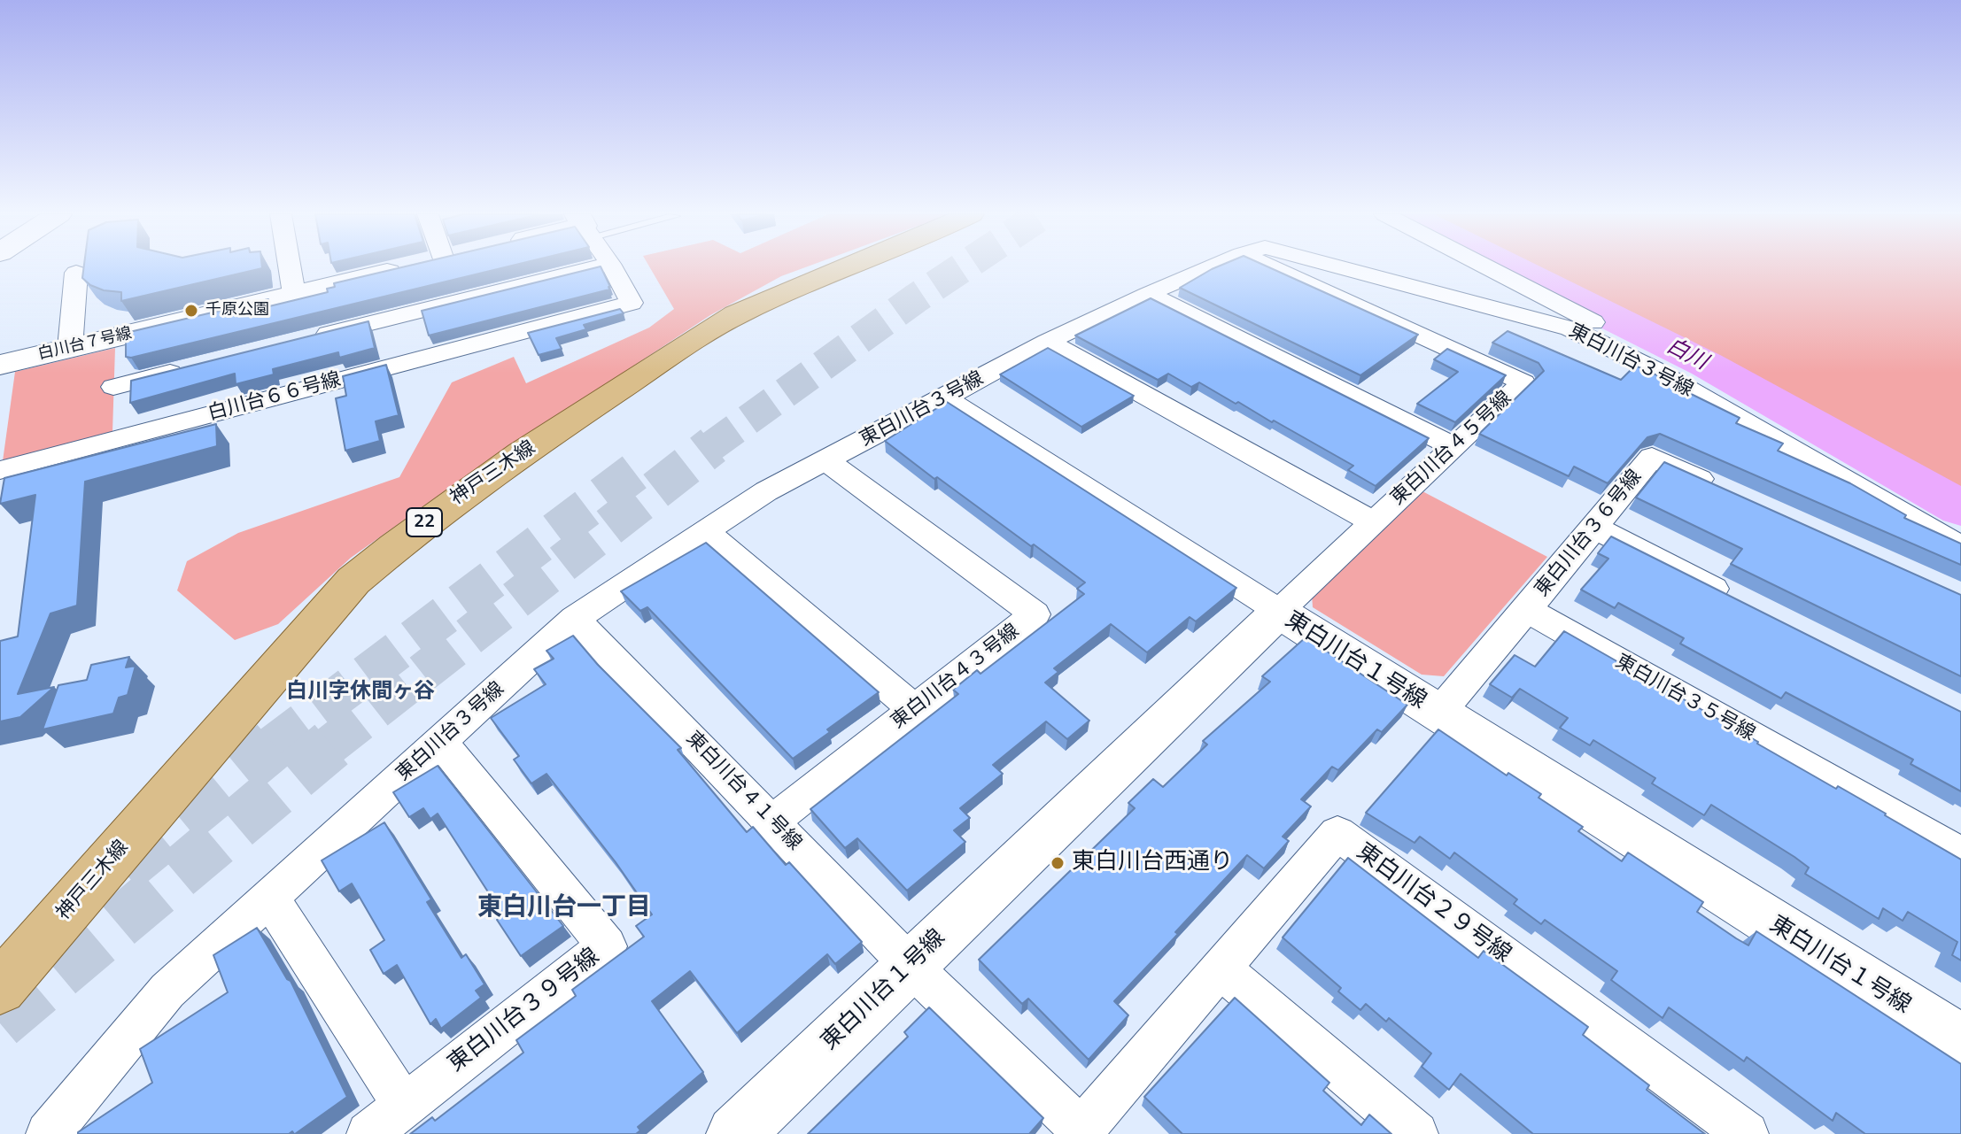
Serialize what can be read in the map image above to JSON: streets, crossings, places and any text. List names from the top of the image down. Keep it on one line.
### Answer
{"streets":{"main road":["神戸三木線","22"],"street":["白川台７号線","東白川台３号線","白川台６６号線","東白川台４５号線","東白川台３６号線","東白川台１号線","東白川台４３号線","東白川台３５号線","東白川台４１号線","東白川台２９号線","東白川台３９号線"]},"crossings":[["東白川台３号線","東白川台４３号線"],["東白川台３号線","東白川台４１号線"],["東白川台３号線","東白川台３９号線"],["東白川台４５号線","東白川台１号線"],["東白川台３６号線","東白川台３５号線"],["東白川台１号線","東白川台４１号線"],["東白川台４３号線","東白川台４１号線"],["東白川台４１号線","東白川台２９号線"]],"districts":["白川字休間ヶ谷","東白川台一丁目"],"water":["白川"],"places":["千原公園","東白川台西通り"]}
